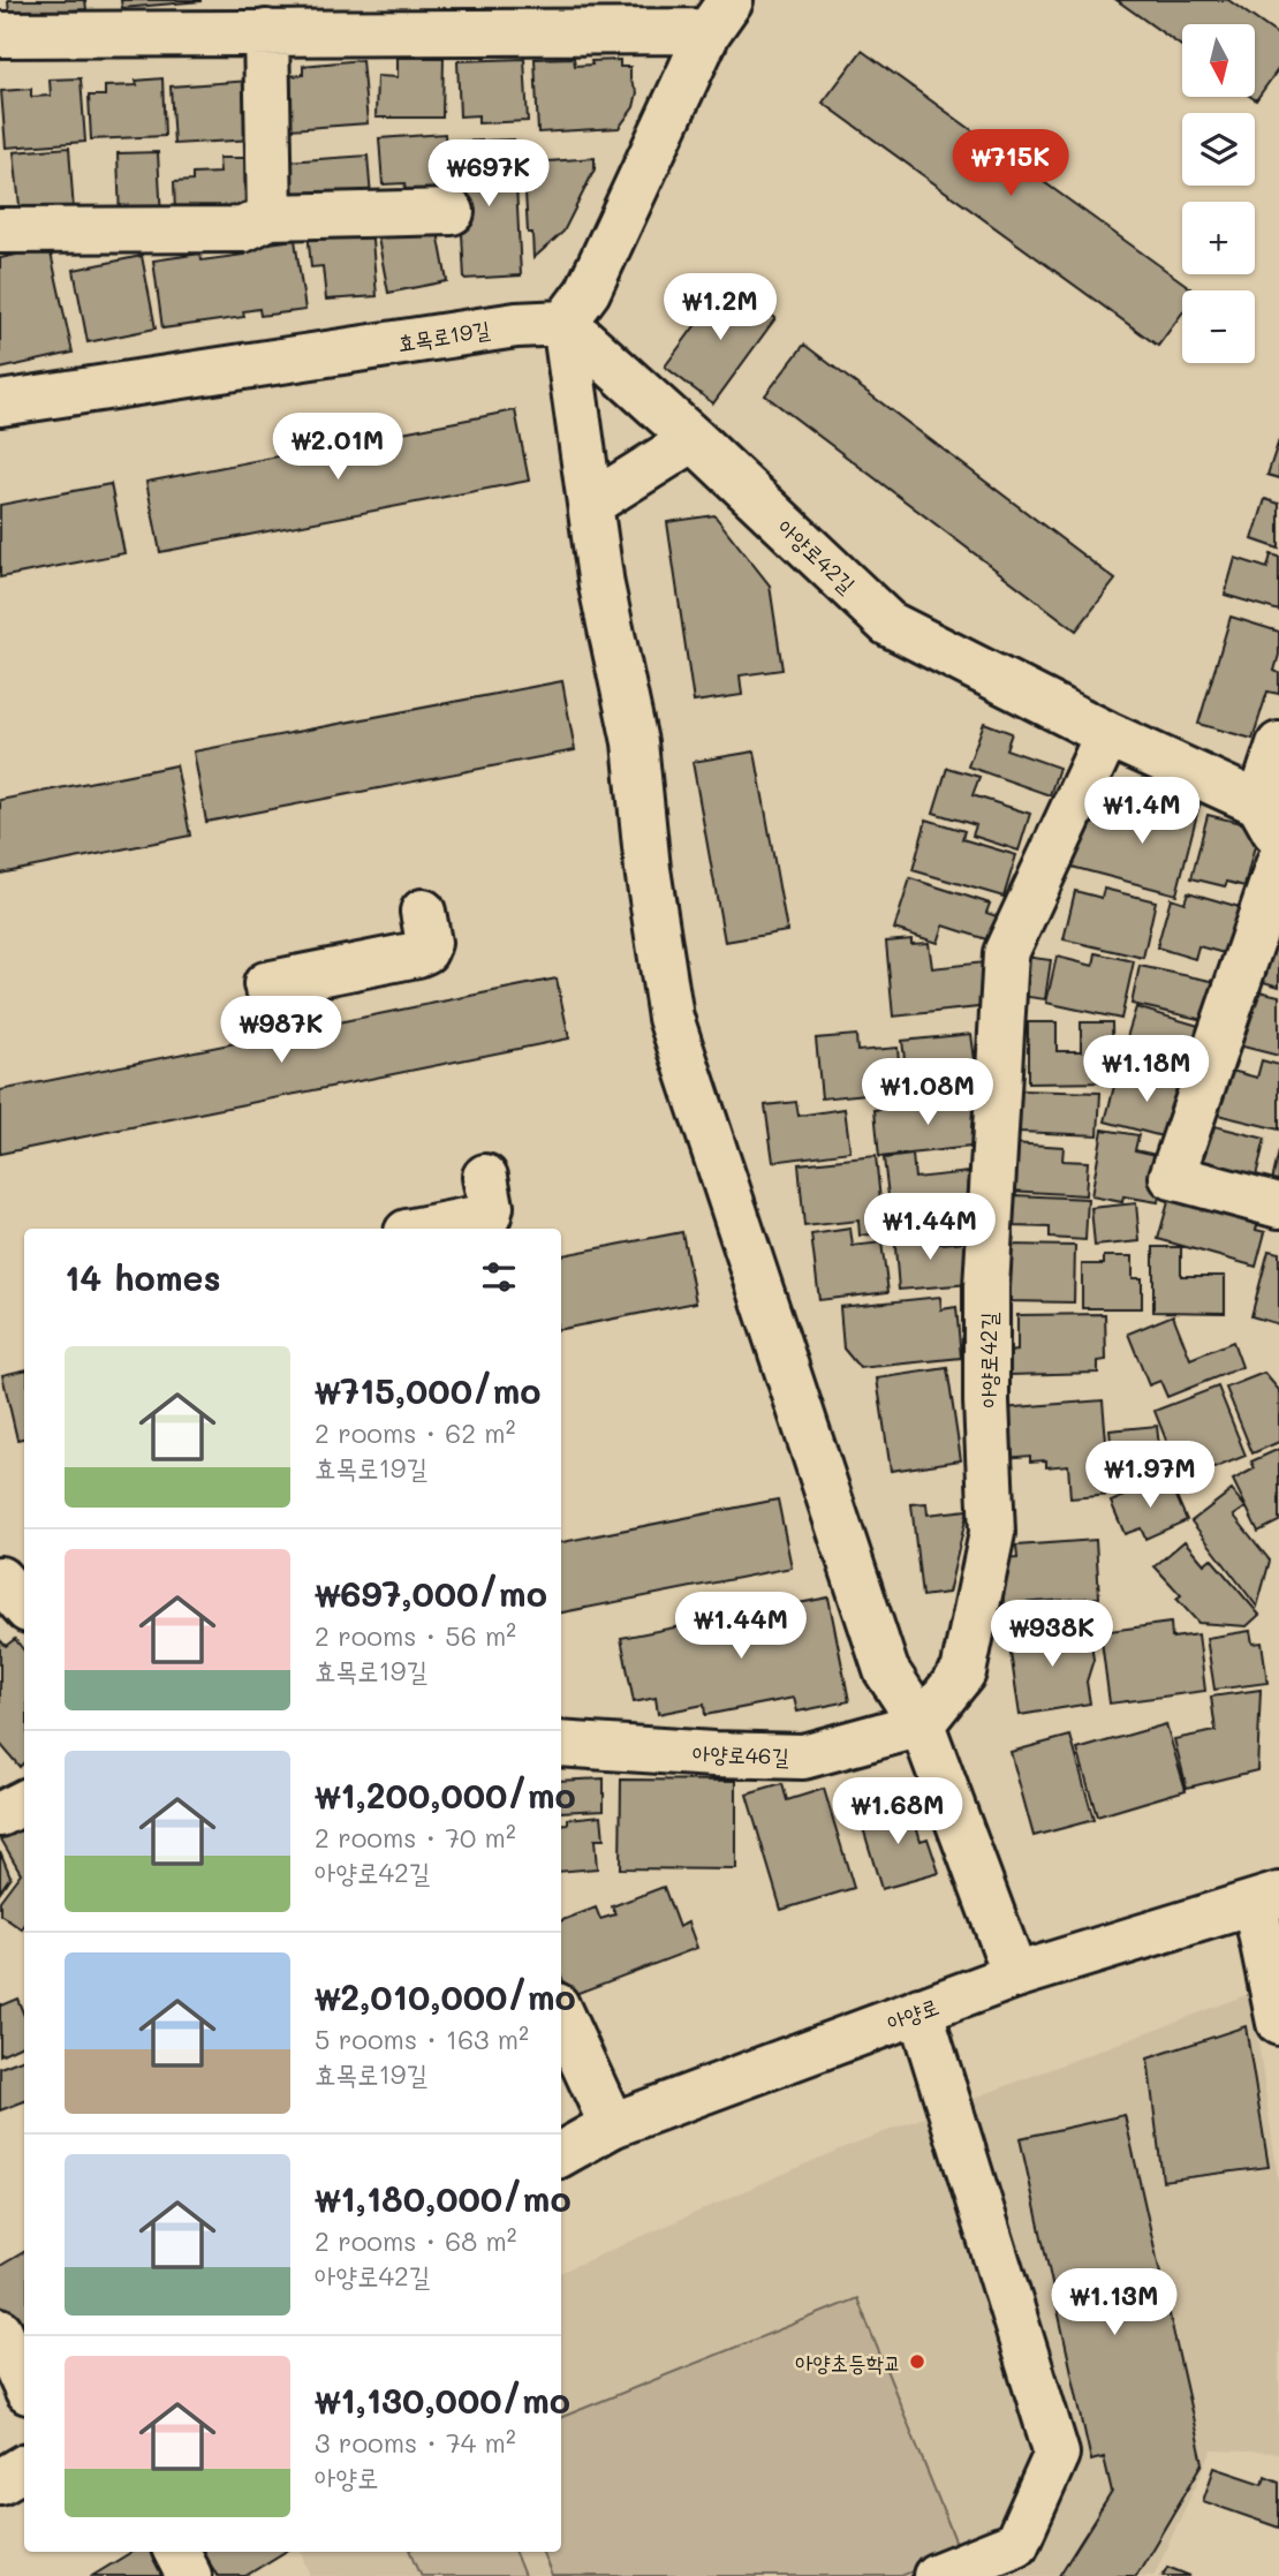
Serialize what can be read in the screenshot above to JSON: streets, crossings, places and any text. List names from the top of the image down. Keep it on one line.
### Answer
{"streets":{"street":["효목로19길","아양로42길","아양로46길","아양로"]},"crossings":[["효목로19길","아양로42길"],["아양로42길","아양로46길"]],"places":["아양초등학교"],"north":"bottom","page":{"map_buttons":["+","−"],"price":["₩715K","₩697K","₩1.2M","₩2.01M","₩1.4M","₩987K","₩1.18M","₩1.08M","₩1.44M","₩1.97M","₩1.44M","₩938K","₩1.68M","₩1.13M"],"heading":"14 homes","list":[{"name":"₩715,000/mo","note":"2 rooms · 62 m² · 효목로19길"},{"name":"₩697,000/mo","note":"2 rooms · 56 m² · 효목로19길"},{"name":"₩1,200,000/mo","note":"2 rooms · 70 m² · 아양로42길"},{"name":"₩2,010,000/mo","note":"5 rooms · 163 m² · 효목로19길"},{"name":"₩1,180,000/mo","note":"2 rooms · 68 m² · 아양로42길"},{"name":"₩1,130,000/mo","note":"3 rooms · 74 m² · 아양로"}]}}
